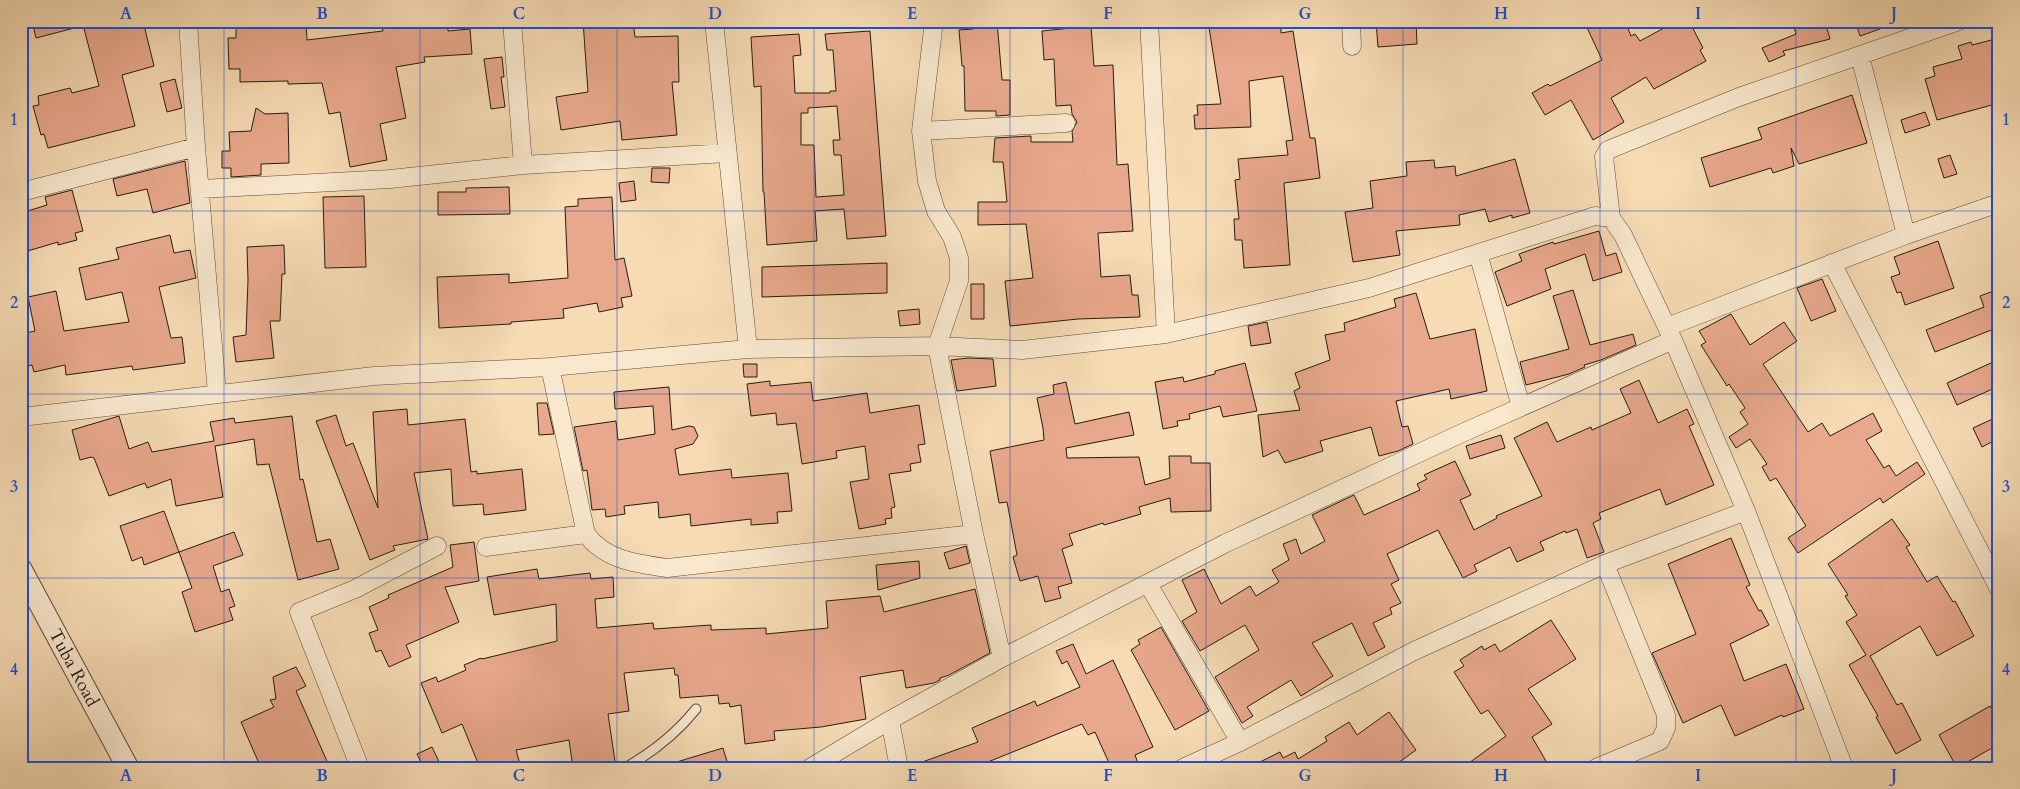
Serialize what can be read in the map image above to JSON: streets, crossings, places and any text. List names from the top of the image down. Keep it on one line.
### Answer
{"streets":{"street":["Tuba Road"]},"grid":{"columns":["A","B","C","D","E","F","G","H","I","J"],"rows":["1","2","3","4"]}}
